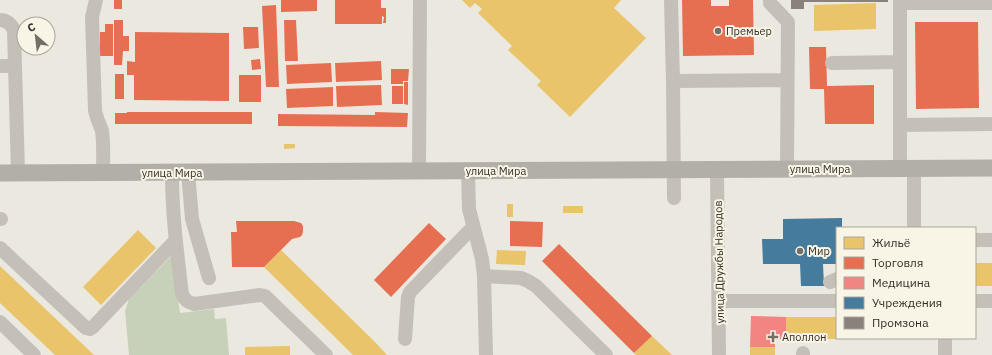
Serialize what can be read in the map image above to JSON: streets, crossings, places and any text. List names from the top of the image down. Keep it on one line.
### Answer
{"streets":{"main road":["улица Мира"],"street":["улица Дружбы Народов"]},"crossings":[["улица Мира","улица Дружбы Народов"]],"places":{"other":["Премьер","Мир"],"health":["Аполлон"]},"legend":["Жильё","Торговля","Медицина","Учреждения","Промзона"],"north":"top left"}
